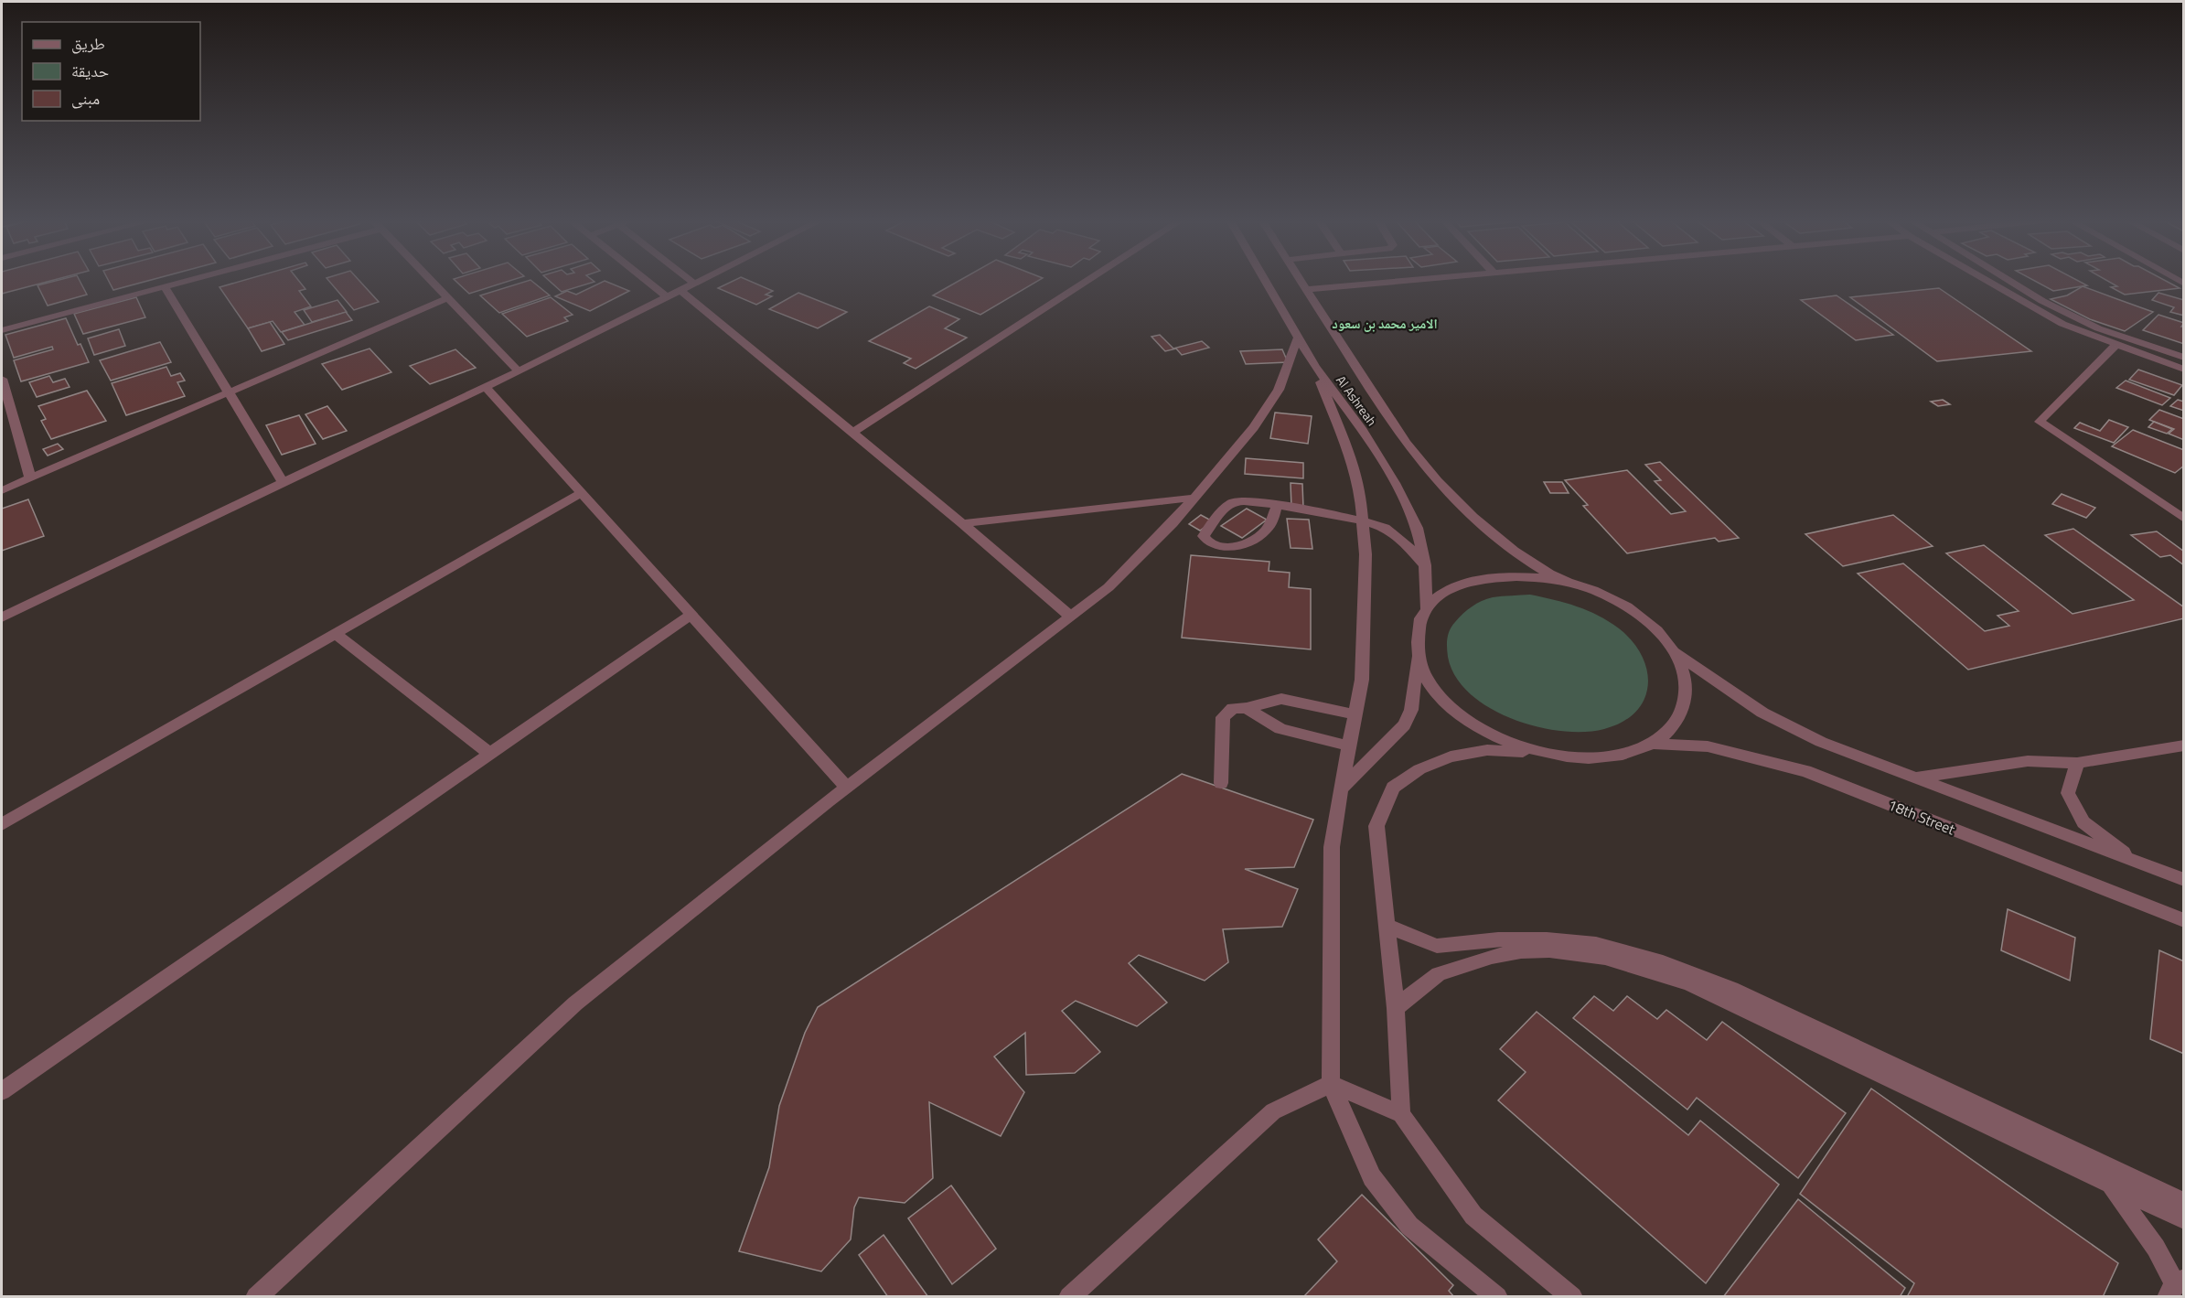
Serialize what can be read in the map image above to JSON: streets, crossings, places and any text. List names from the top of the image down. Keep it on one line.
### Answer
{"streets":{"street":["Al Ashreah","18th Street"]},"districts":["الامير محمد بن سعود"],"legend":["طريق","حديقة","مبنى"]}
